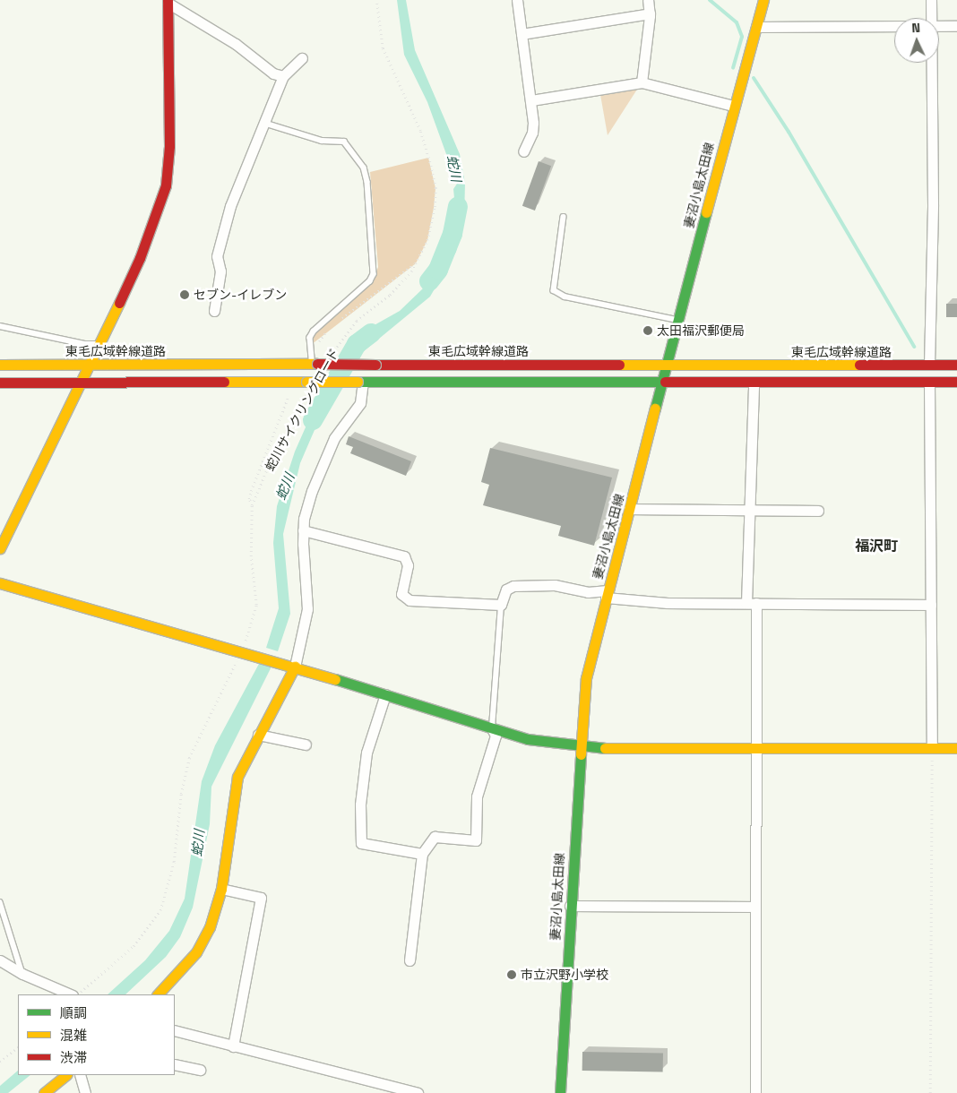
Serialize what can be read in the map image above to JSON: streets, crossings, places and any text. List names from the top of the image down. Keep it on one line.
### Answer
{"streets":{"main road":["妻沼小島太田線","東毛広域幹線道路"],"path":["蛇川サイクリングロード"]},"crossings":[["妻沼小島太田線","東毛広域幹線道路"]],"districts":["福沢町"],"water":["蛇川"],"places":["セブン-イレブン","太田福沢郵便局","市立沢野小学校"],"legend":["順調","混雑","渋滞"],"north":"top"}
